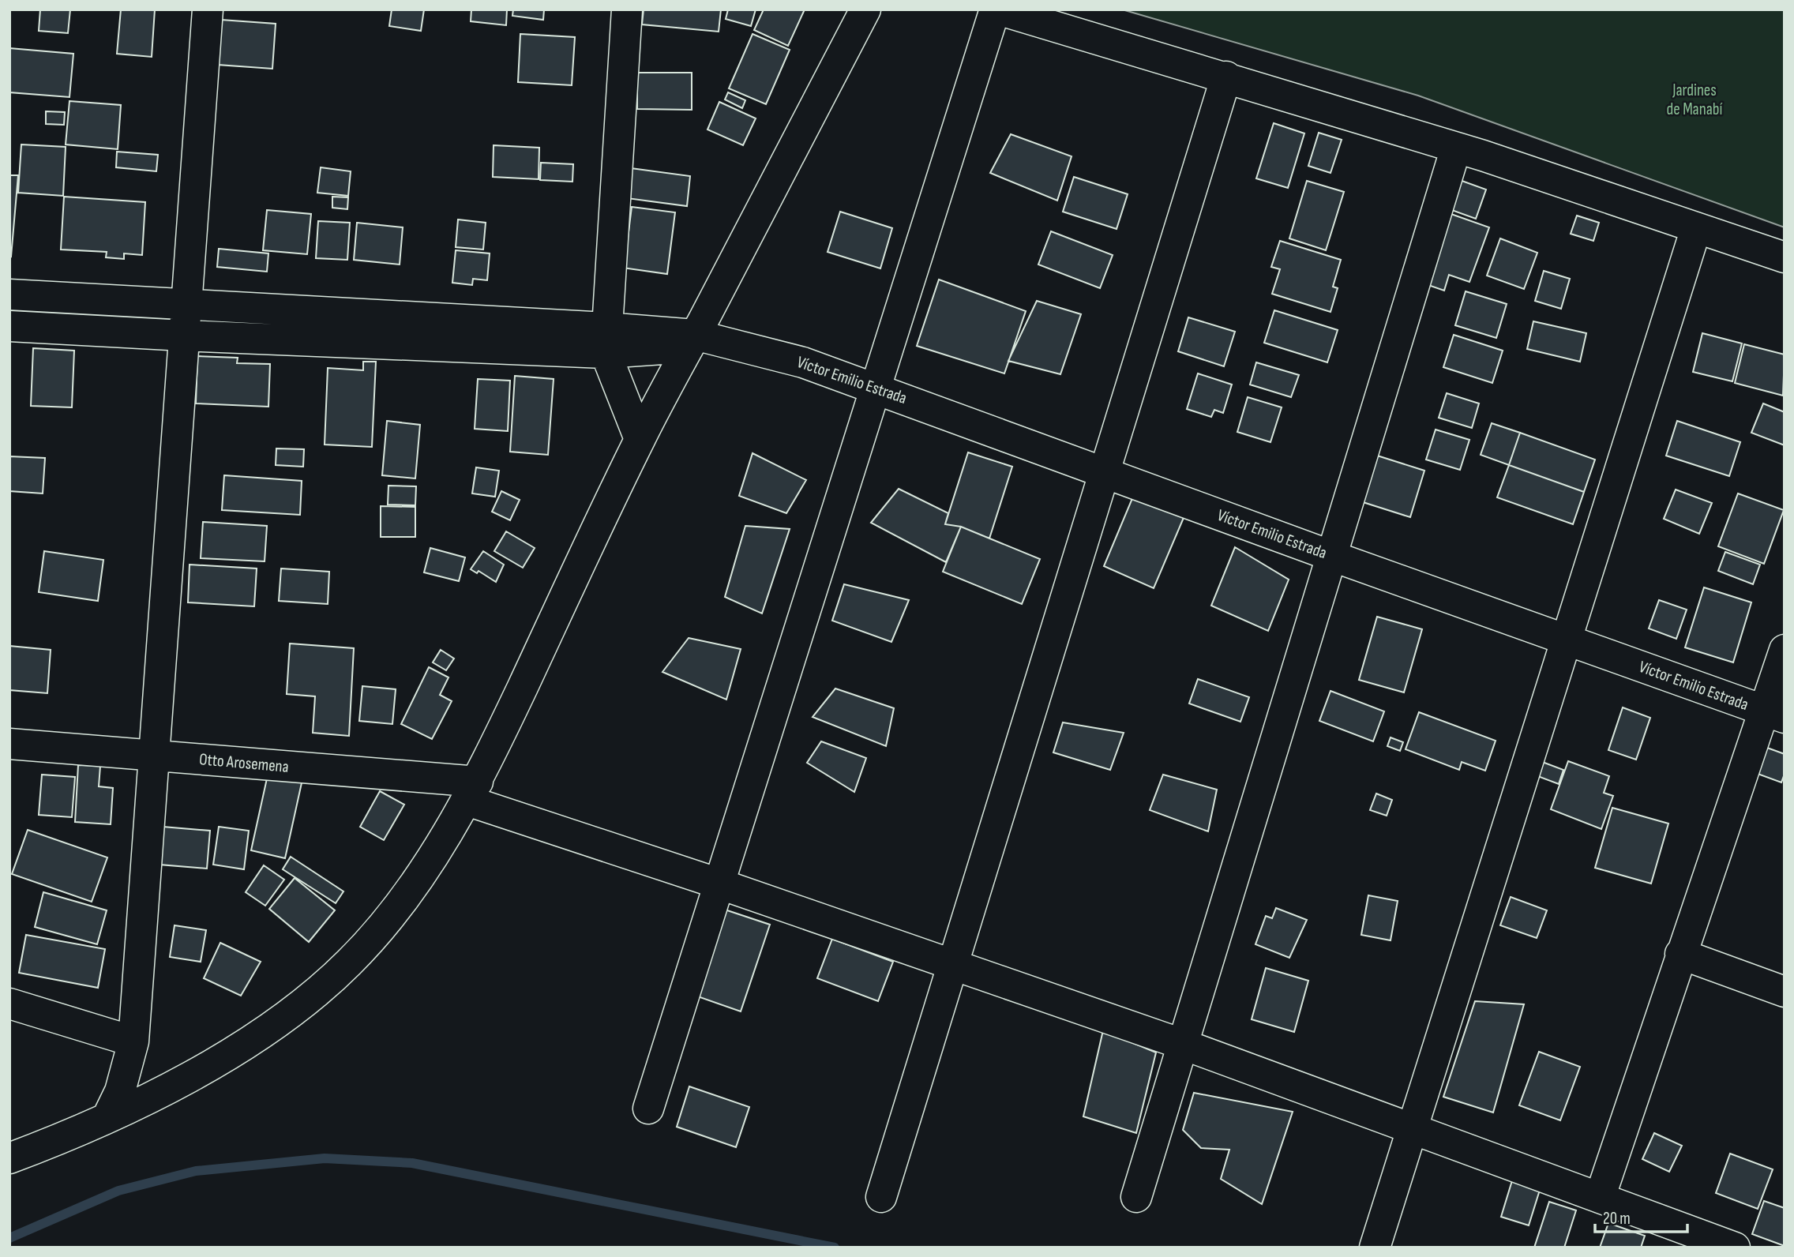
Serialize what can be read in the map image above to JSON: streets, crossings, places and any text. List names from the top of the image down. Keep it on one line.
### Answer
{"streets":{"street":["Víctor Emilio Estrada","Otto Arosemena"]},"parks":["Jardines de Manabí"],"scale_bar":"20 m"}
